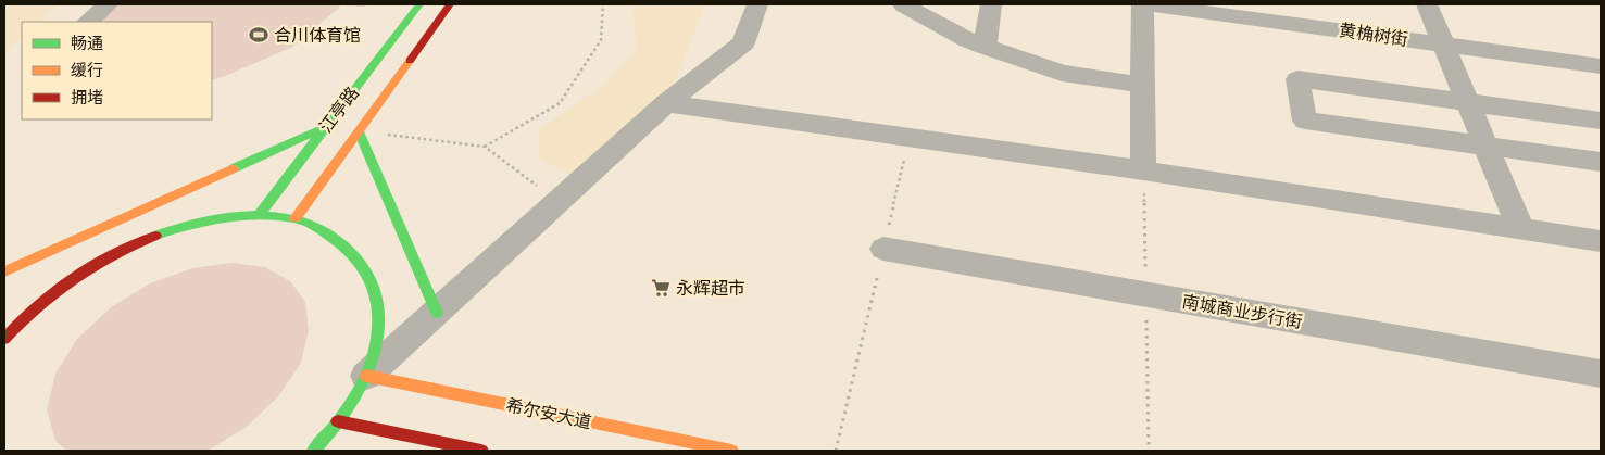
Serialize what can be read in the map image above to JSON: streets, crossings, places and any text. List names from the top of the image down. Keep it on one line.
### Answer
{"streets":{"street":["黄桷树街","江亭路","南城商业步行街","希尔安大道"]},"places":{"sports":["合川体育馆"],"supermarket":["永辉超市"]},"legend":["畅通","缓行","拥堵"]}
